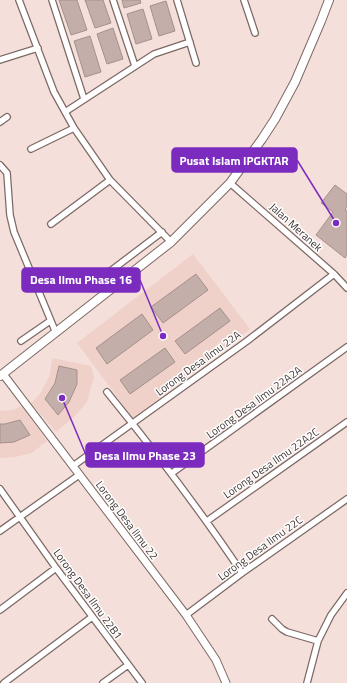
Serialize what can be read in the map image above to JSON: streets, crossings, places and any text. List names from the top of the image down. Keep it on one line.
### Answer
{"streets":{"street":["Jalan Meranek","Lorong Desa Ilmu 22A","Lorong Desa Ilmu 22A2A","Lorong Desa Ilmu 22A2C","Lorong Desa Ilmu 22","Lorong Desa Ilmu 22C","Lorong Desa Ilmu 22B1"]},"crossings":[["Jalan Meranek","Lorong Desa Ilmu 22A"],["Lorong Desa Ilmu 22A","Lorong Desa Ilmu 22"],["Lorong Desa Ilmu 22","Lorong Desa Ilmu 22C"]],"places":["Pusat Islam IPGKTAR","Desa Ilmu Phase 16","Desa Ilmu Phase 23"]}
